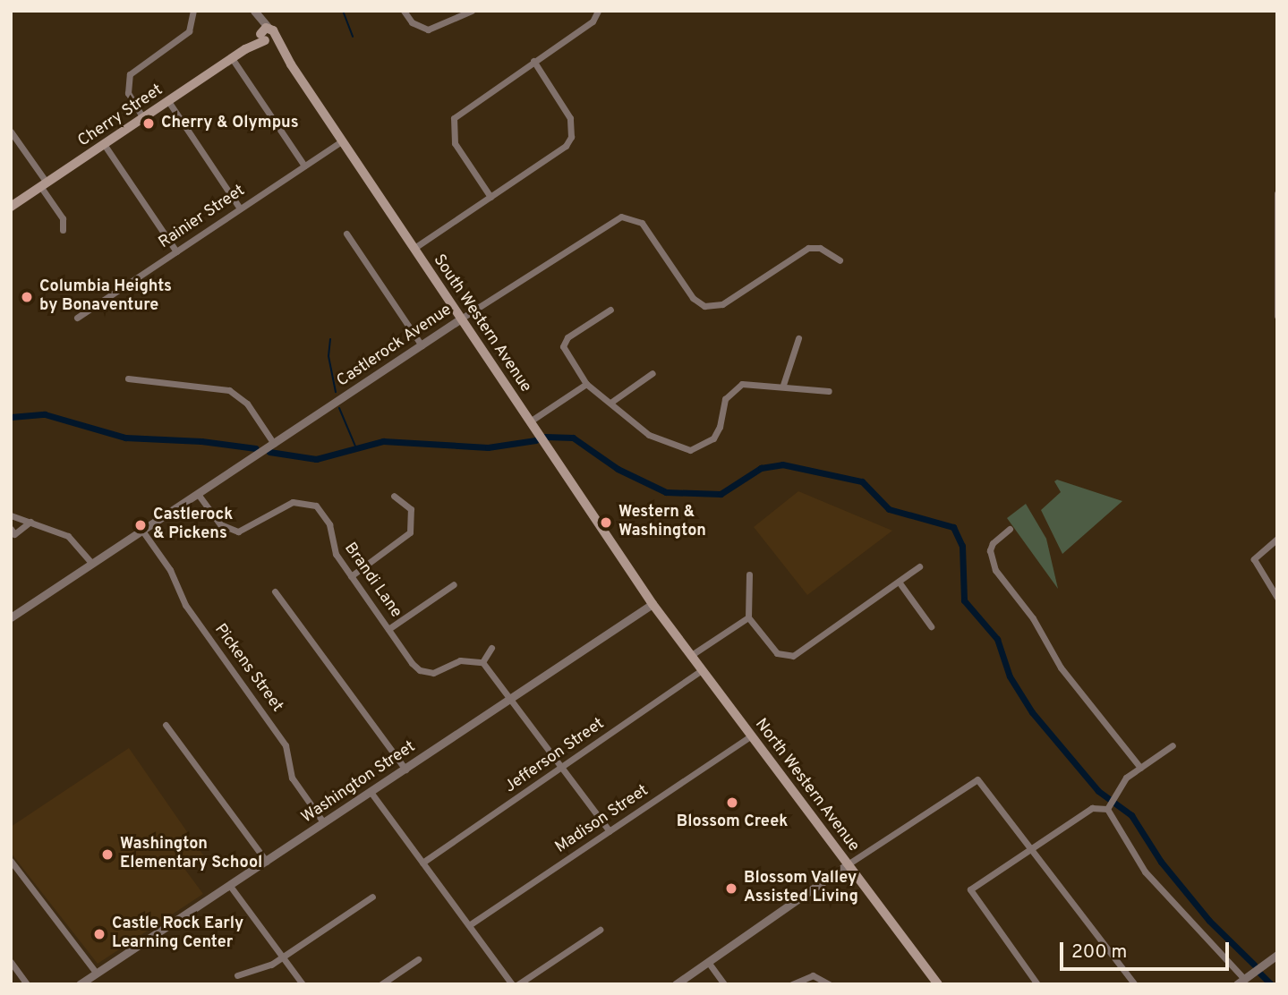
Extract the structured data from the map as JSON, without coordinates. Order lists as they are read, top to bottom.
{
  "streets": {
    "main road": ["Cherry Street", "South Western Avenue", "North Western Avenue"],
    "street": [
      "Rainier Street",
      "Castlerock Avenue",
      "Brandi Lane",
      "Pickens Street",
      "Jefferson Street",
      "Washington Street",
      "Madison Street"
    ]
  },
  "crossings": [
    ["Cherry Street", "South Western Avenue"],
    ["Rainier Street", "South Western Avenue"],
    ["South Western Avenue", "Castlerock Avenue"],
    ["South Western Avenue", "Washington Street"],
    ["South Western Avenue", "North Western Avenue"],
    ["Castlerock Avenue", "Brandi Lane"],
    ["Castlerock Avenue", "Pickens Street"],
    ["Pickens Street", "Washington Street"],
    ["Jefferson Street", "North Western Avenue"],
    ["Washington Street", "North Western Avenue"],
    ["North Western Avenue", "Madison Street"]
  ],
  "places": [
    "Cherry & Olympus",
    "Columbia Heights by Bonaventure",
    "Western & Washington",
    "Castlerock & Pickens",
    "Blossom Creek",
    "Washington Elementary School",
    "Blossom Valley Assisted Living",
    "Castle Rock Early Learning Center"
  ],
  "scale_bar": "200 m"
}
